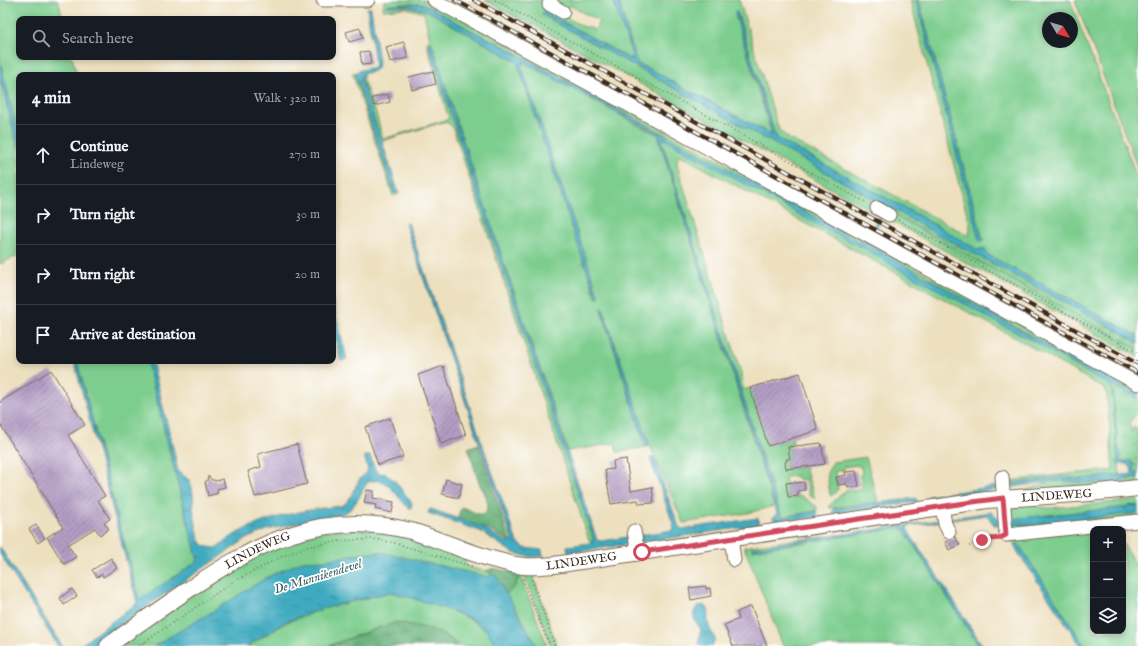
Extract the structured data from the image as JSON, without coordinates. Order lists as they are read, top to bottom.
{
  "streets": {
    "main road": ["LINDEWEG"]
  },
  "water": ["De Munnikendevel"],
  "north": "bottom right",
  "page": {
    "search": "Search here",
    "heading": ["4 min", "Walk · 320 m"],
    "list": [
      ["Continue", "Lindeweg", "270 m"],
      ["Turn right", "30 m"],
      ["Turn right", "20 m"],
      "Arrive at destination"
    ],
    "map_buttons": ["+", "−"]
  }
}
